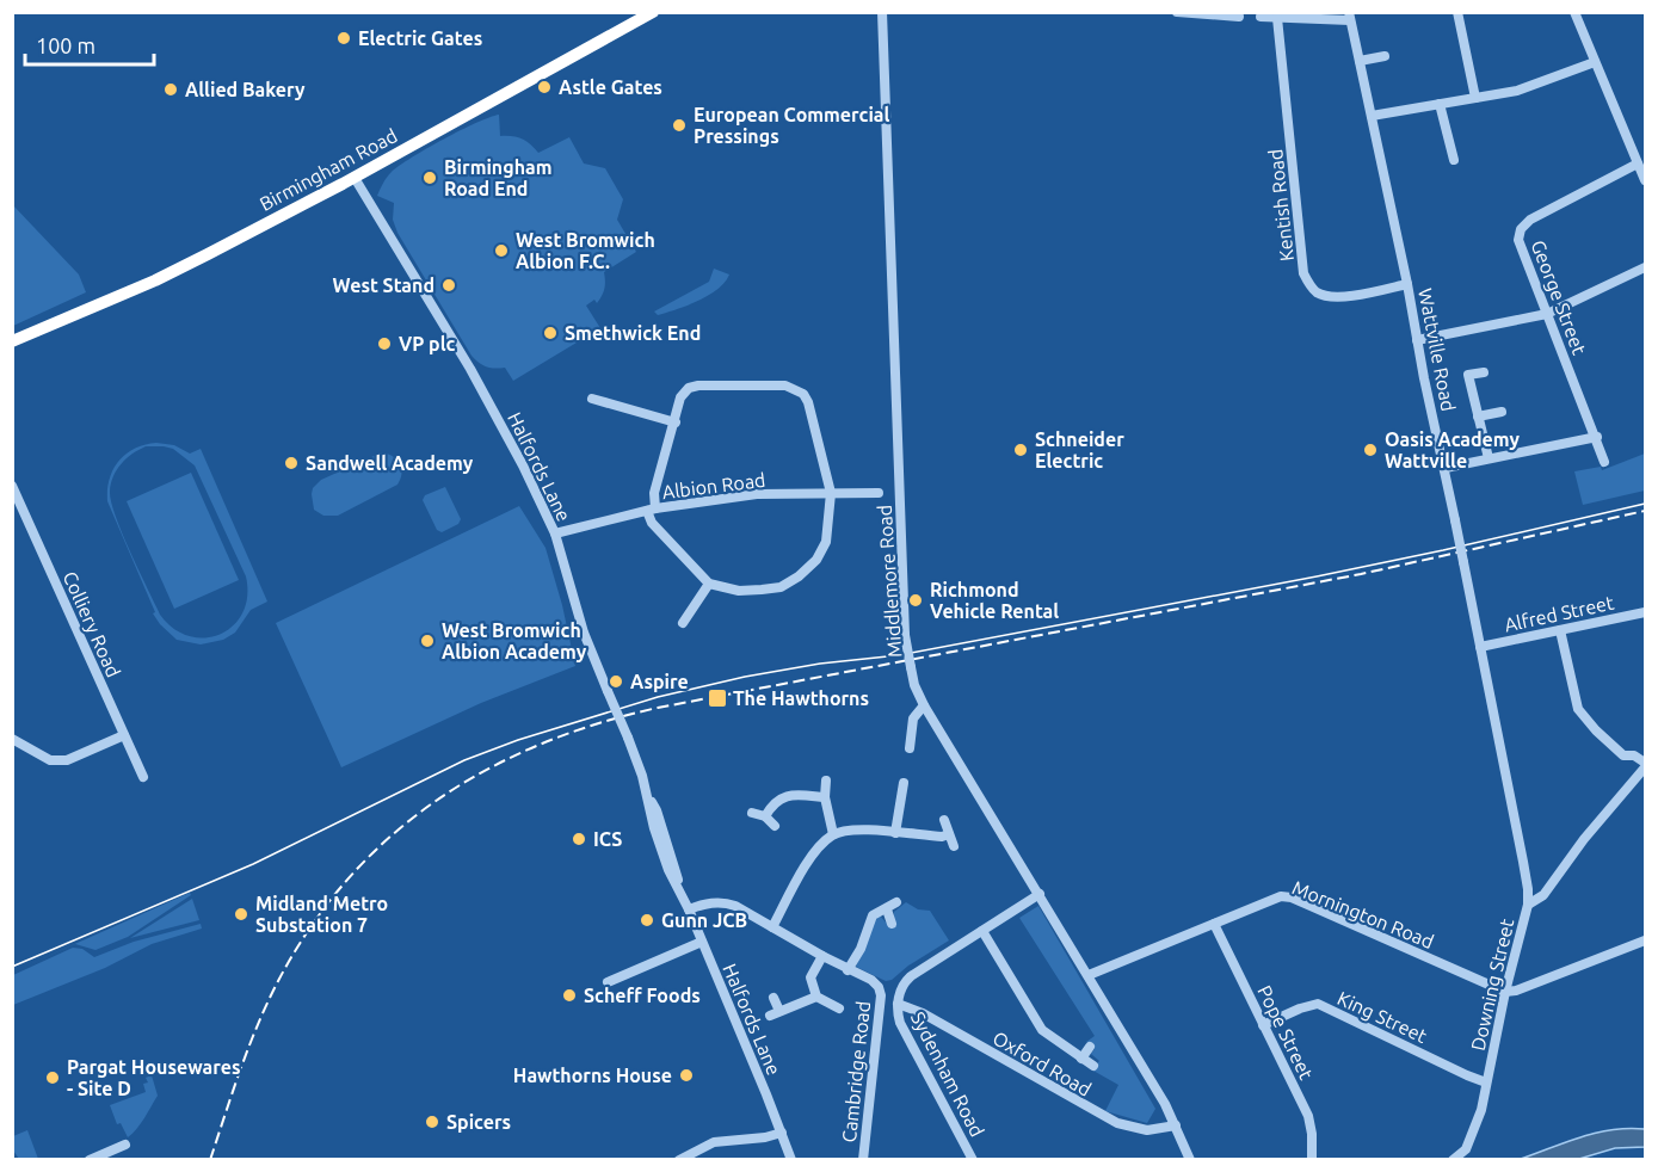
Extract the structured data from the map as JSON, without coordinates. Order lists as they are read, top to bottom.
{
  "streets": {
    "highway": ["Birmingham Road"],
    "street": [
      "Kentish Road",
      "George Street",
      "Wattville Road",
      "Halfords Lane",
      "Albion Road",
      "Middlemore Road",
      "Alfred Street",
      "Colliery Road",
      "Mornington Road",
      "Downing Street",
      "King Street",
      "Pope Street",
      "Oxford Road",
      "Cambridge Road",
      "Sydenham Road"
    ]
  },
  "crossings": [
    ["Birmingham Road", "Halfords Lane"],
    ["Kentish Road", "Wattville Road"],
    ["Wattville Road", "Alfred Street"],
    ["Wattville Road", "Downing Street"],
    ["Halfords Lane", "Albion Road"],
    ["Middlemore Road", "Mornington Road"],
    ["Middlemore Road", "Oxford Road"],
    ["Mornington Road", "Downing Street"],
    ["Mornington Road", "Pope Street"],
    ["Downing Street", "King Street"],
    ["King Street", "Pope Street"],
    ["Oxford Road", "Sydenham Road"]
  ],
  "places": {
    "other": [
      "Electric Gates",
      "Astle Gates",
      "Allied Bakery",
      "European Commercial Pressings",
      "Birmingham Road End",
      "West Bromwich Albion F.C.",
      "West Stand",
      "Smethwick End",
      "VP plc",
      "Schneider Electric",
      "Oasis Academy Wattville",
      "Sandwell Academy",
      "Richmond Vehicle Rental",
      "West Bromwich Albion Academy",
      "Aspire",
      "ICS",
      "Midland Metro Substation 7",
      "Gunn JCB",
      "Scheff Foods",
      "Hawthorns House",
      "Pargat Housewares - Site D",
      "Spicers"
    ],
    "transit": ["The Hawthorns"]
  },
  "scale_bar": "100 m"
}
